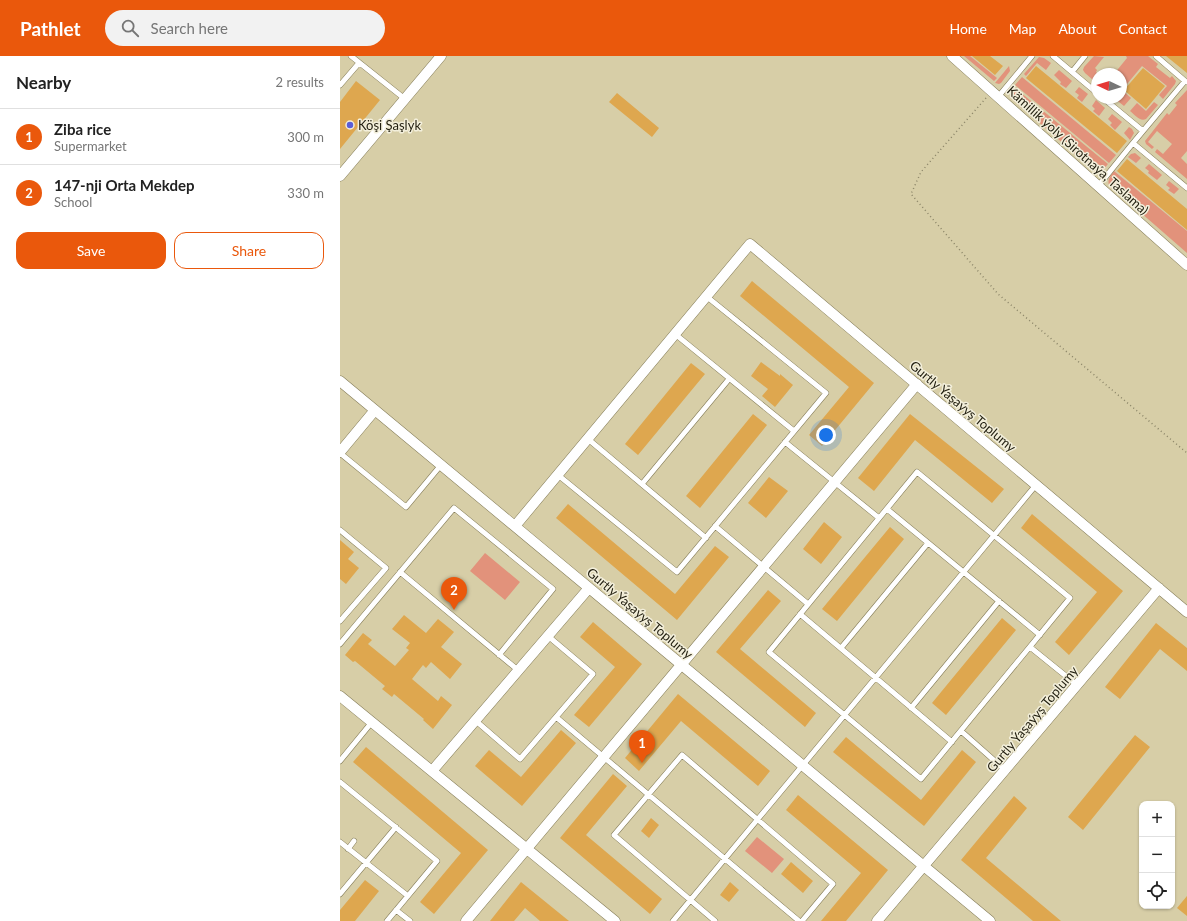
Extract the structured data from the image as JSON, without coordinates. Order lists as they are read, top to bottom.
{
  "streets": {
    "street": ["Kämillik ýoly (Sirotnaýa, Taslama)", "Gurtly Ýaşaýyş Toplumy"]
  },
  "places": ["Köşi Şaşlyk"],
  "north": "left",
  "page": {
    "header": "Pathlet",
    "search": "Search here",
    "nav": [
      "Home",
      "Map",
      "About",
      "Contact"
    ],
    "heading": ["Nearby", "2 results"],
    "list": [
      {
        "mark": "1",
        "name": "Ziba rice",
        "note": "Supermarket",
        "value": "300 m"
      },
      {
        "mark": "2",
        "name": "147-nji Orta Mekdep",
        "note": "School",
        "value": "330 m"
      }
    ],
    "buttons": ["Save", "Share"],
    "pins": ["2", "1"],
    "map_buttons": ["+", "−"]
  }
}
